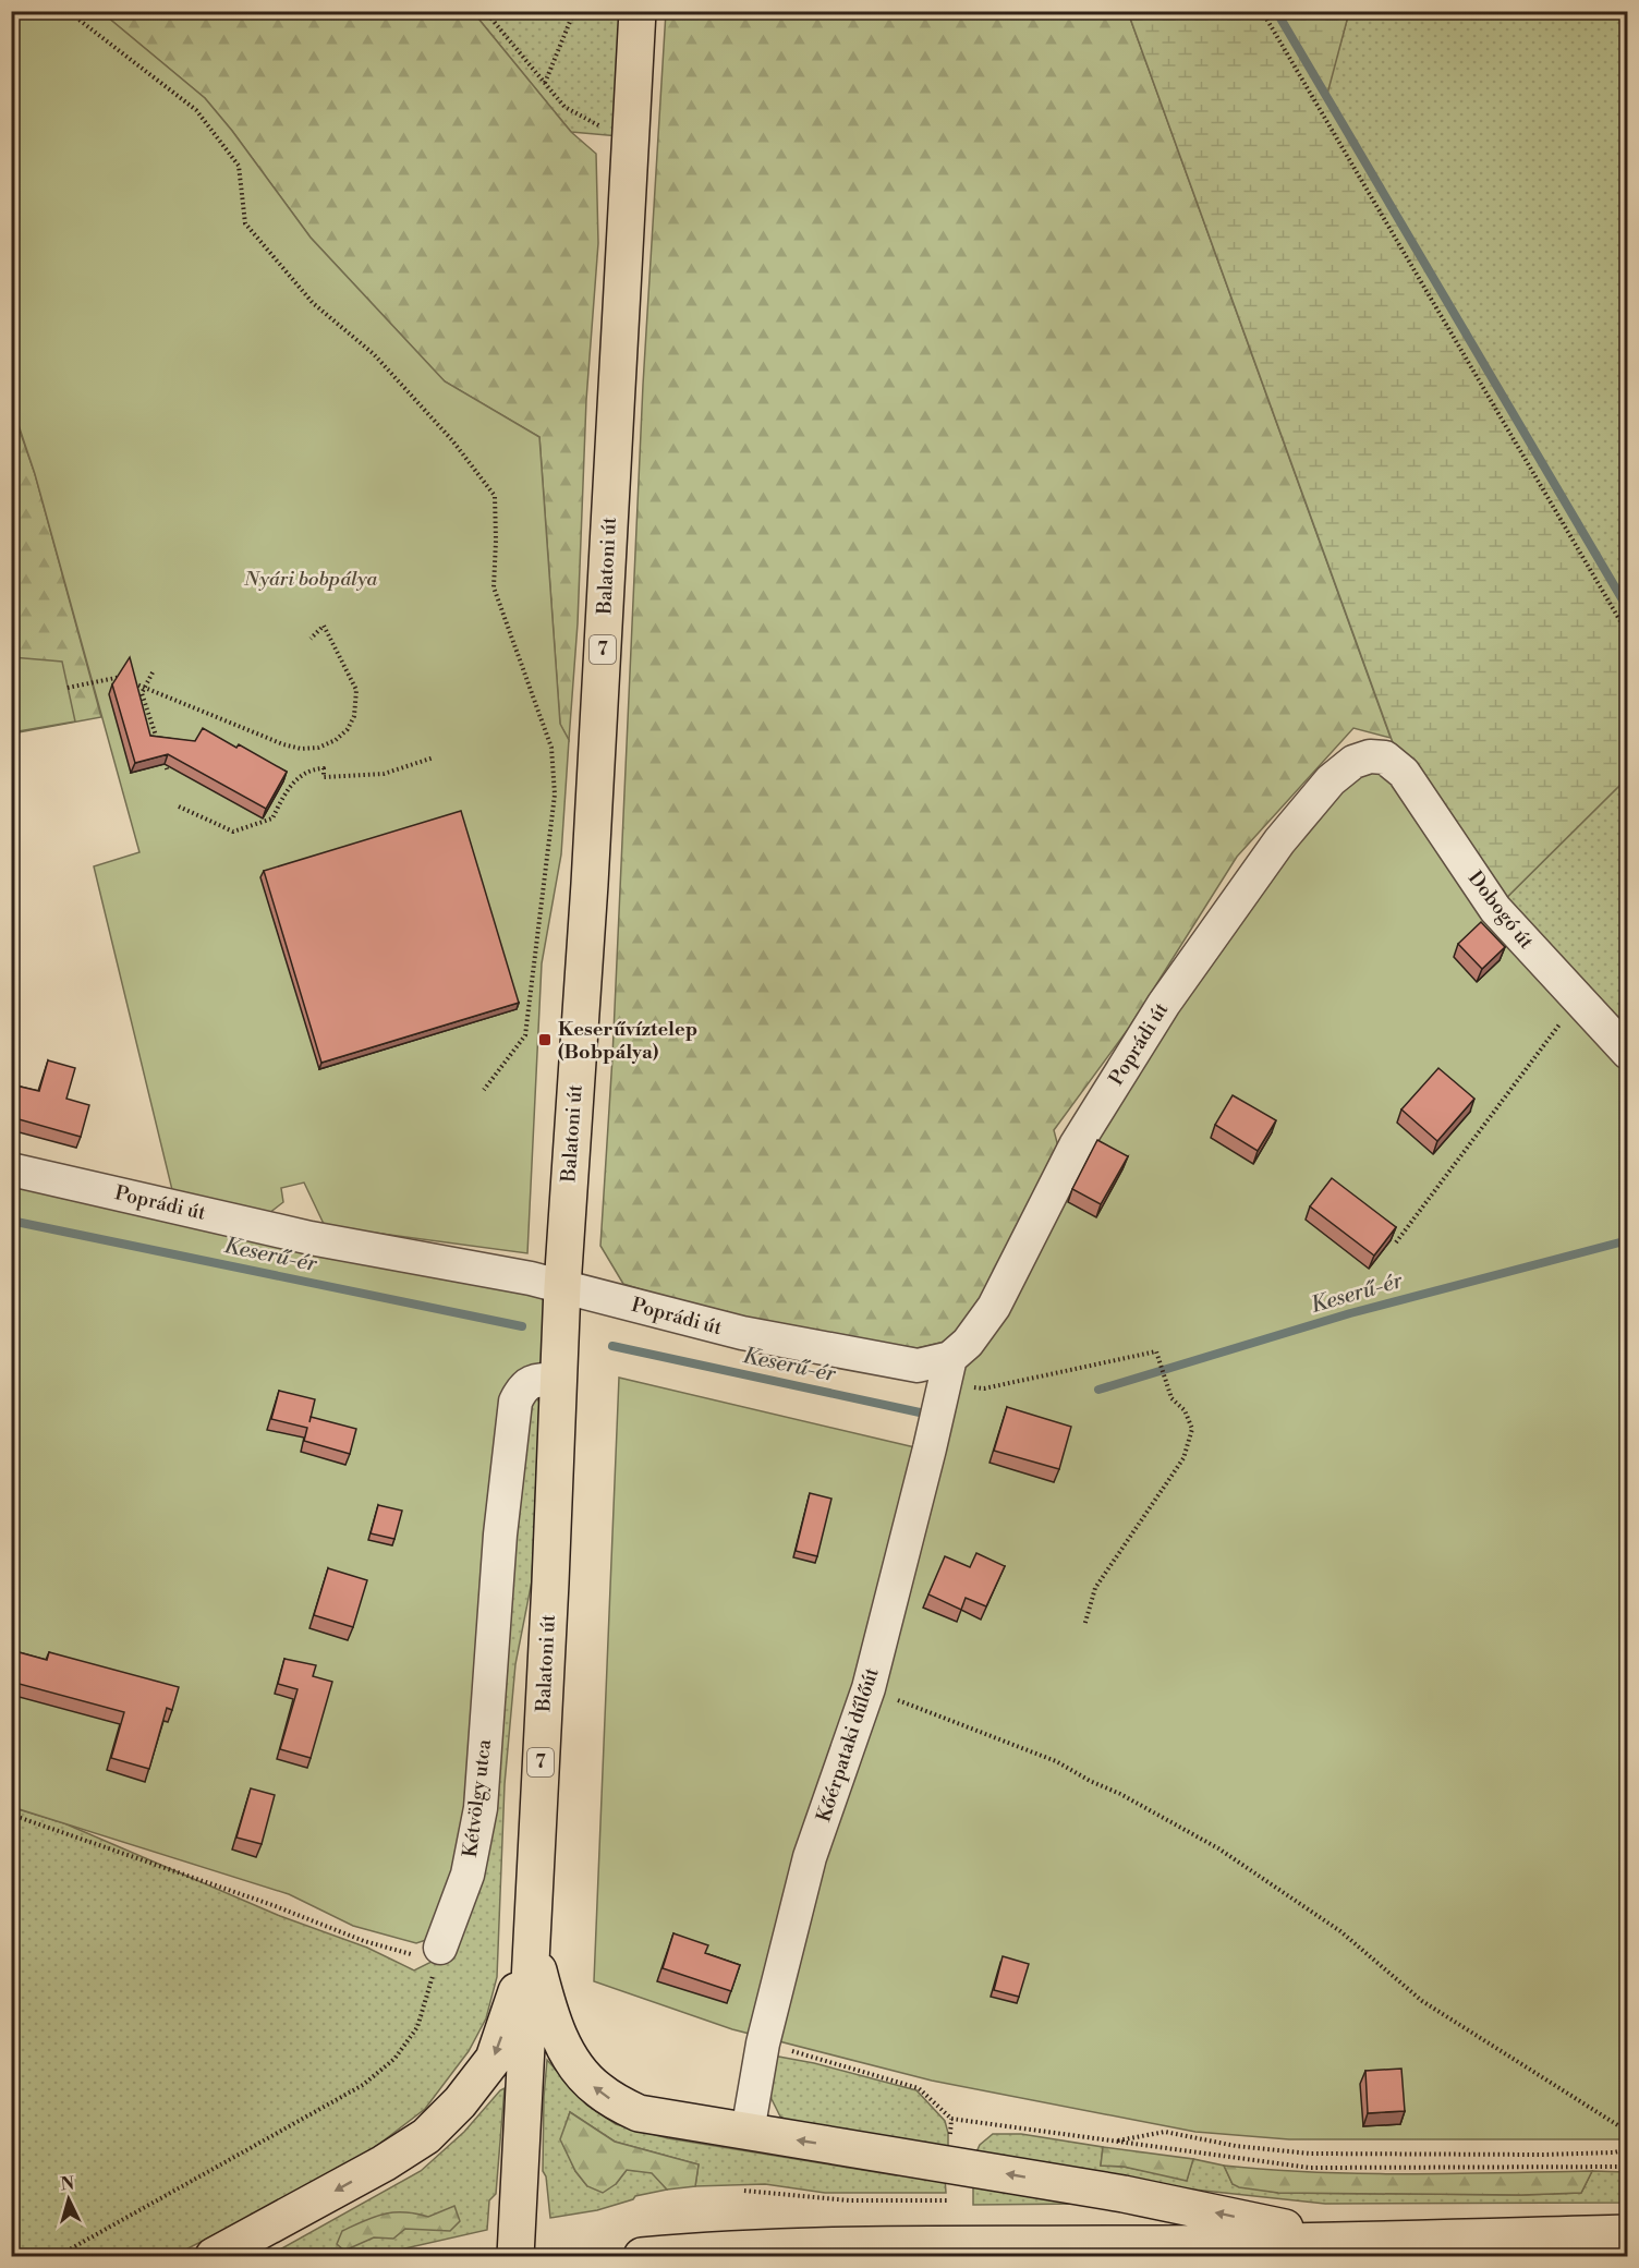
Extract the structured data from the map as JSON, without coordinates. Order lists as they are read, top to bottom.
{
  "streets": {
    "main road": ["Balatoni út", "7"],
    "street": [
      "Dobogó út",
      "Poprádi út",
      "Kőérpataki dűlőút",
      "Kétvölgy utca"
    ]
  },
  "crossings": [
    ["Balatoni út", "Poprádi út"],
    ["Balatoni út", "Kétvölgy utca"],
    ["Dobogó út", "Poprádi út"],
    ["Poprádi út", "Kőérpataki dűlőút"]
  ],
  "water": ["Keserű-ér"],
  "parks": ["Nyári bobpálya"],
  "places": {
    "transit": ["Keserűvíztelep (Bobpálya)"]
  },
  "north": "top"
}
